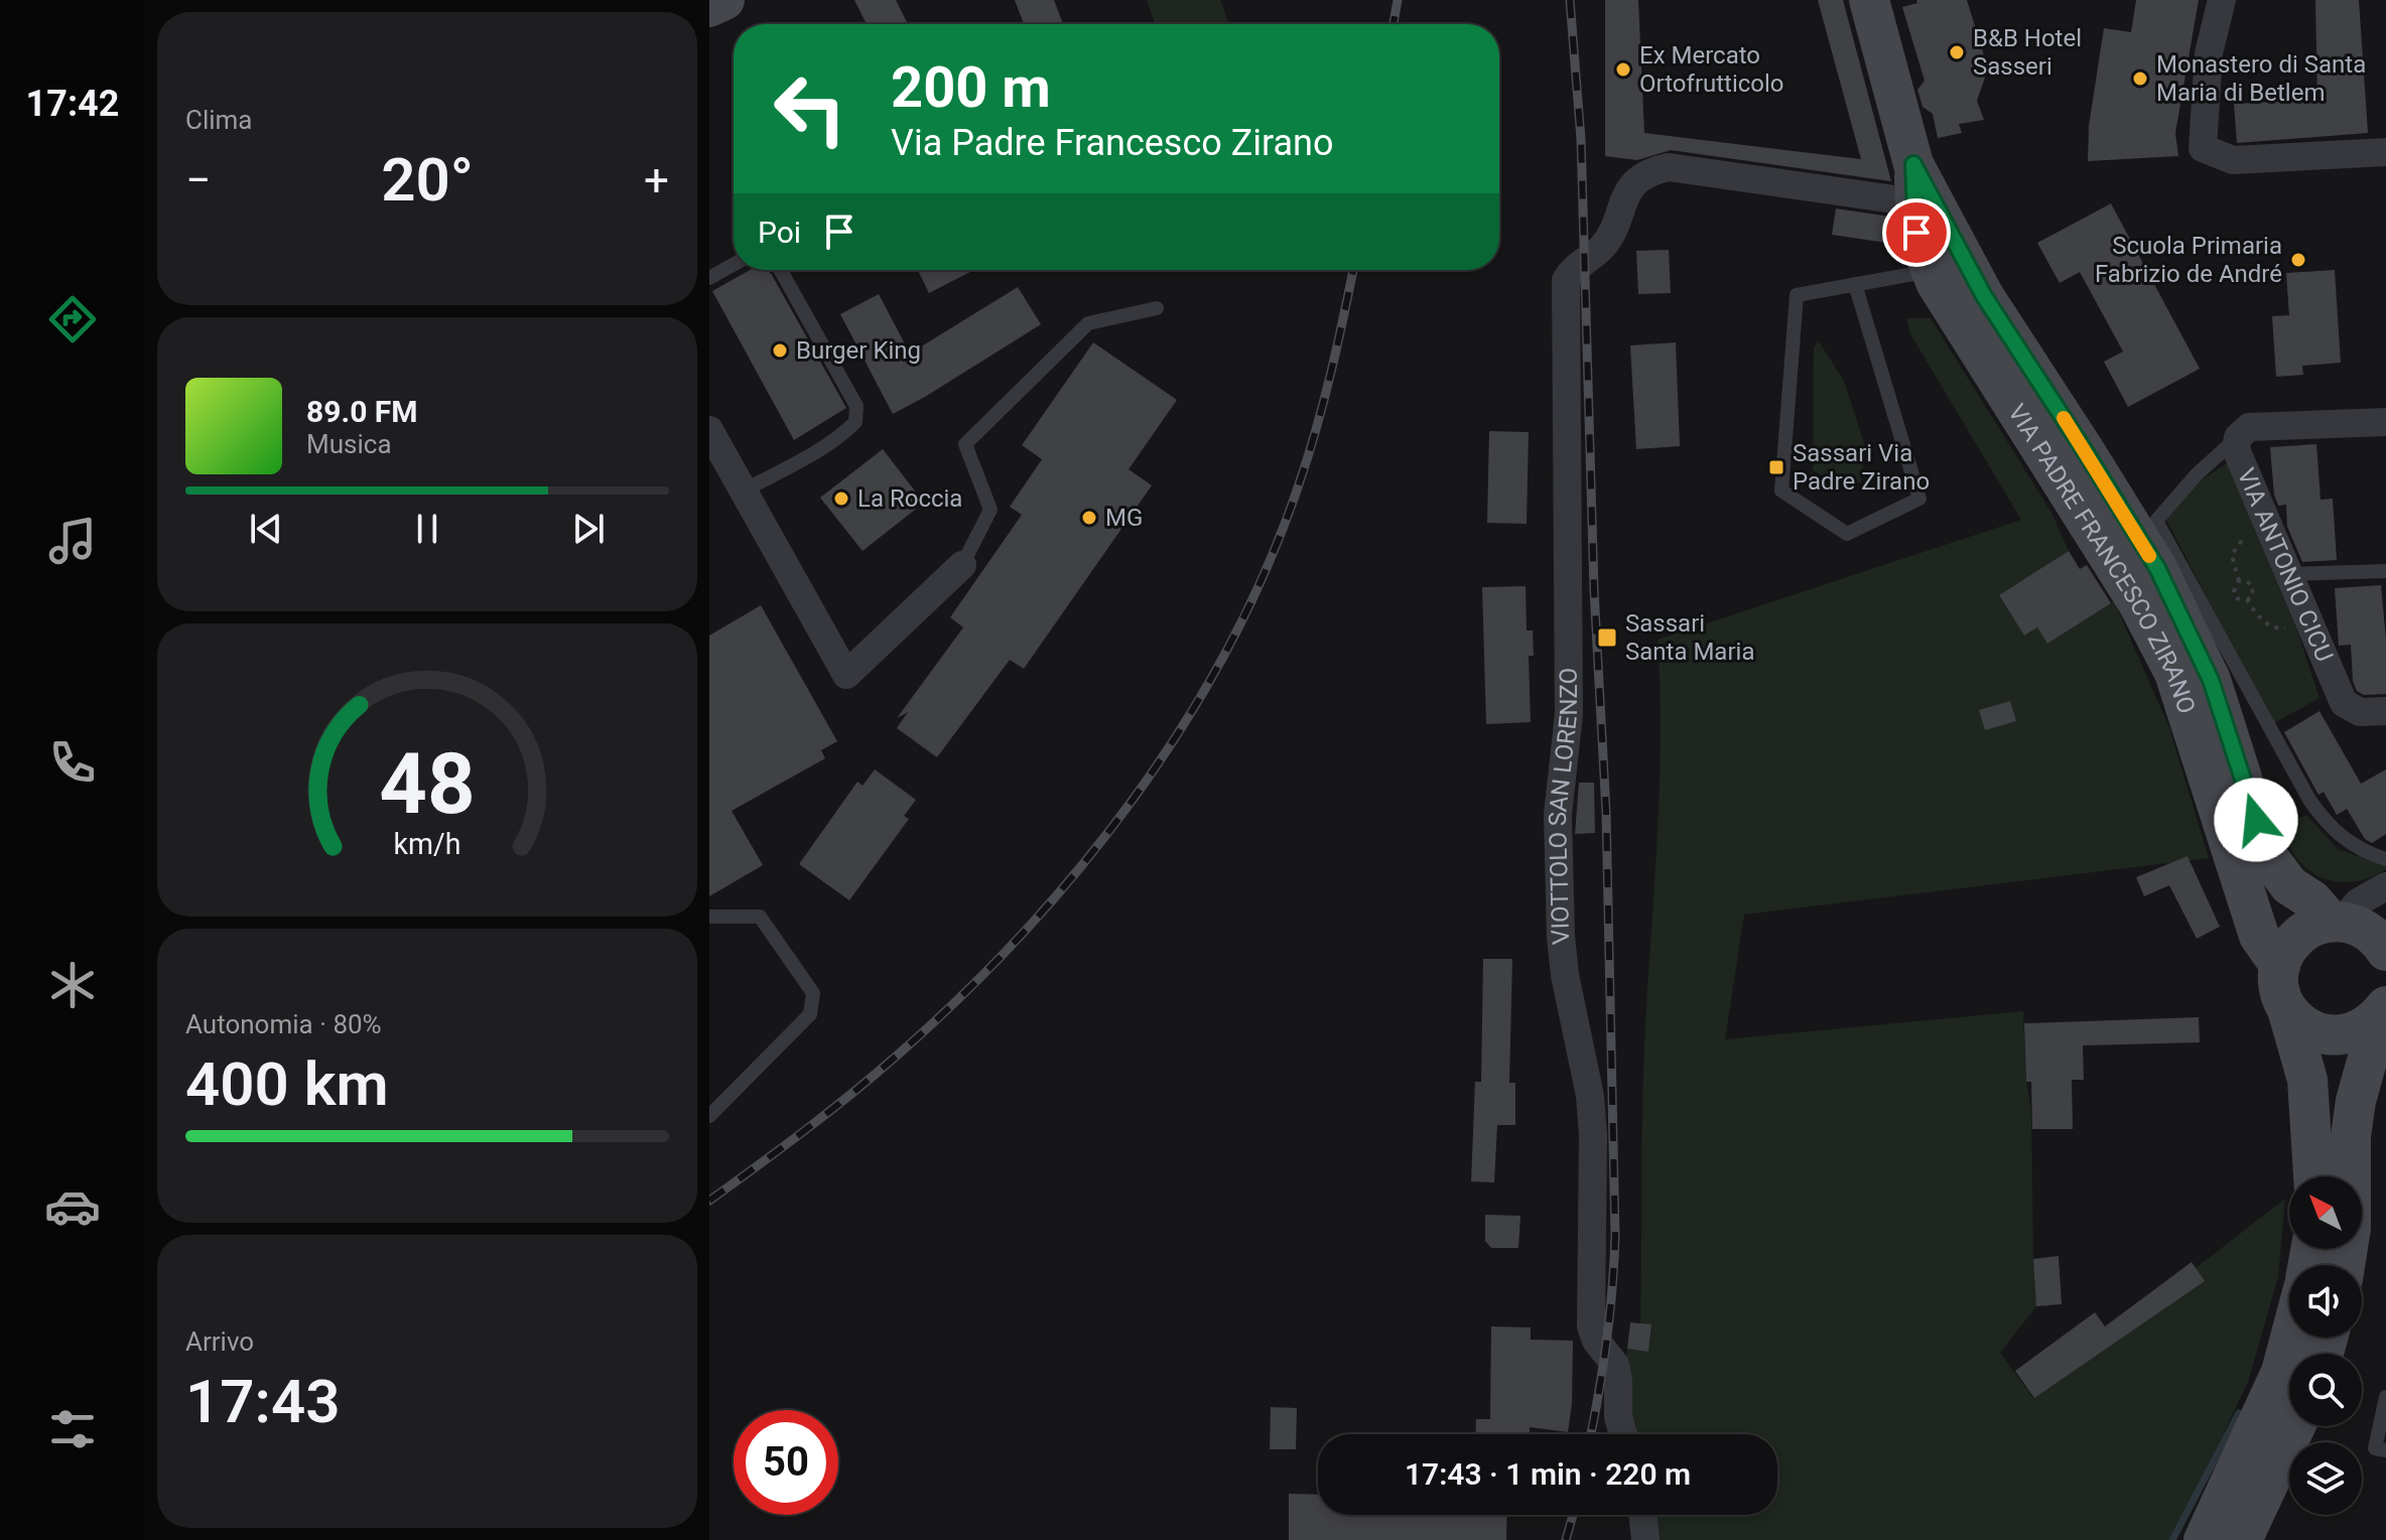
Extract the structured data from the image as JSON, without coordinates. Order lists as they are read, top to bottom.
{
  "streets": {
    "main road": ["VIA PADRE FRANCESCO ZIRANO"],
    "street": ["VIA ANTONIO CICU", "VIOTTOLO SAN LORENZO"]
  },
  "crossings": [
    ["VIA PADRE FRANCESCO ZIRANO", "VIOTTOLO SAN LORENZO"]
  ],
  "places": {
    "other": [
      "B&B Hotel Sasseri",
      "Ex Mercato Ortofrutticolo",
      "Monastero di Santa Maria di Betlem",
      "Scuola Primaria Fabrizio de André",
      "Burger King",
      "La Roccia",
      "MG"
    ],
    "transit": ["Sassari Via Padre Zirano", "Sassari Santa Maria"]
  },
  "north": "top left",
  "page": {
    "tabs": "17:42",
    "tile": [
      "Clima",
      ["Autonomia · 80%", "400 km"],
      ["Arrivo", "17:43"]
    ],
    "turn": ["200 m", "Via Padre Francesco Zirano"],
    "heat": ["−", "20°", "+"],
    "then": "Poi",
    "song": ["89.0 FM", "Musica"],
    "limit": "50",
    "trip": "17:43 · 1 min · 220 m",
    "gauge": ["48", "km/h"]
  }
}
